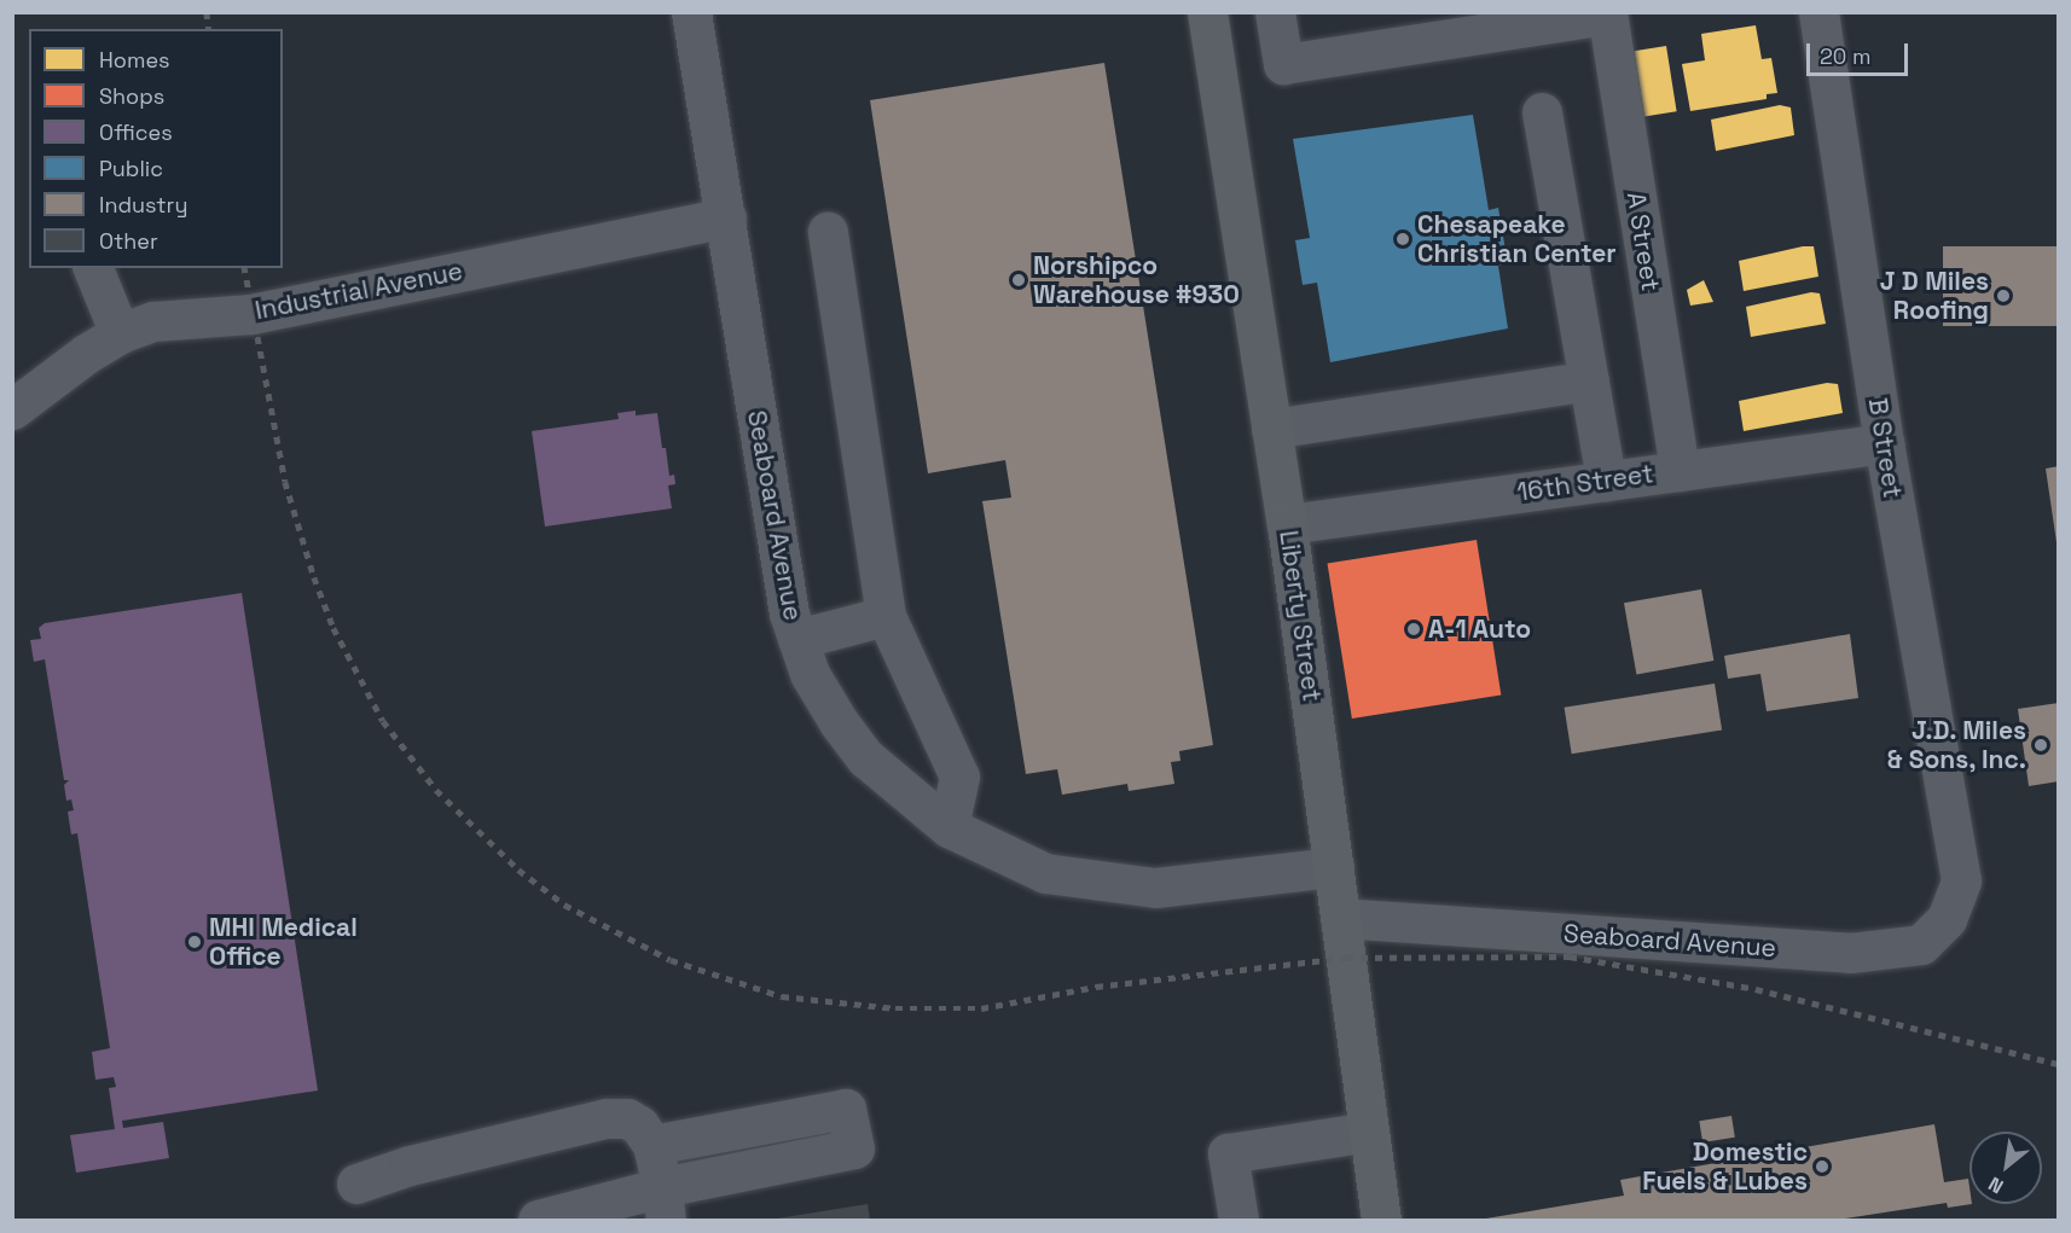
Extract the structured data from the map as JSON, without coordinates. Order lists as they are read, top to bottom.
{
  "streets": {
    "main road": ["Liberty Street"],
    "street": [
      "A Street",
      "Industrial Avenue",
      "B Street",
      "16th Street",
      "Seaboard Avenue"
    ]
  },
  "crossings": [
    ["A Street", "16th Street"],
    ["Industrial Avenue", "Seaboard Avenue"],
    ["B Street", "16th Street"],
    ["B Street", "Seaboard Avenue"],
    ["16th Street", "Liberty Street"],
    ["Seaboard Avenue", "Liberty Street"]
  ],
  "places": [
    "Chesapeake Christian Center",
    "Norshipco Warehouse #930",
    "J D Miles Roofing",
    "A-1 Auto",
    "J.D. Miles & Sons, Inc.",
    "MHI Medical Office",
    "Domestic Fuels & Lubes"
  ],
  "legend": [
    "Homes",
    "Shops",
    "Offices",
    "Public",
    "Industry",
    "Other"
  ],
  "scale_bar": "20 m",
  "north": "bottom left"
}
